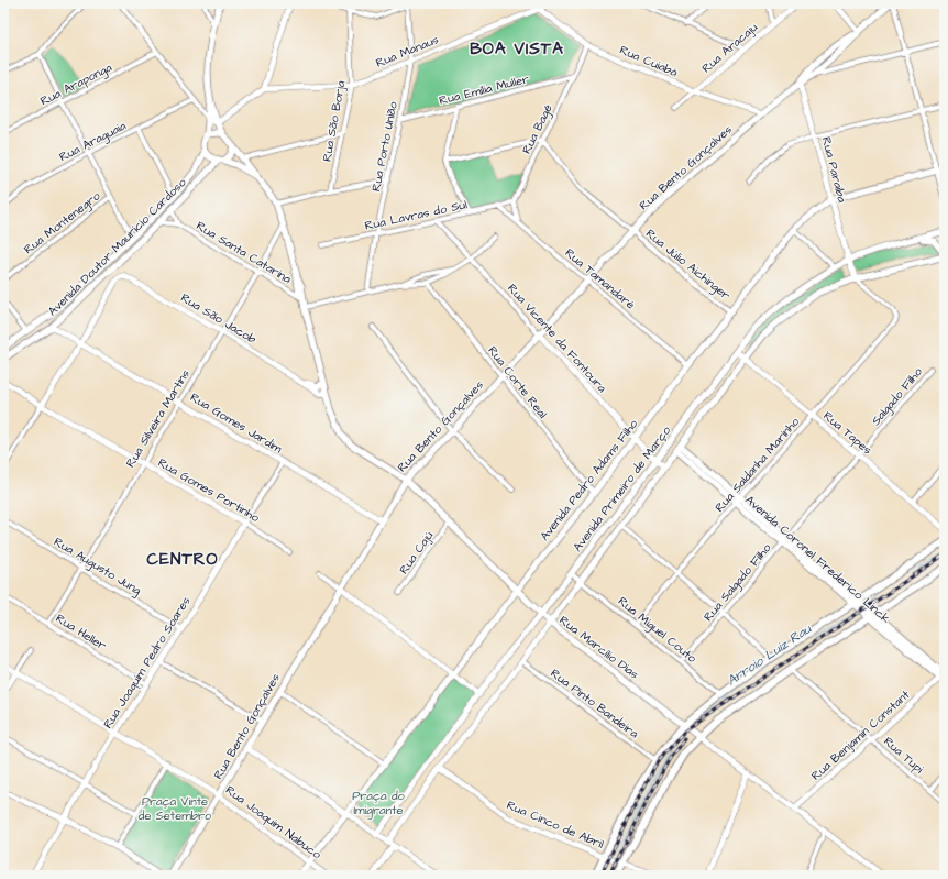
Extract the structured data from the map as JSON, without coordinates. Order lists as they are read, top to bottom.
{
  "streets": {
    "main road": [
      "Rua Bento Gonçalves",
      "Avenida Doutor Maurício Cardoso",
      "Avenida Pedro Adams Filho",
      "Avenida Primeiro de Março",
      "Avenida Coronel Frederico Linck",
      "Rua Marcílio Dias"
    ],
    "street": [
      "Rua Aracaju",
      "Rua Manaus",
      "Rua Cuiabá",
      "Rua Araponga",
      "Rua Emília Muller",
      "Rua São Borja",
      "Rua Bagé",
      "Rua Araguaia",
      "Rua Porto União",
      "Rua Paraíba",
      "Rua Lavras do Sul",
      "Rua Montenegro",
      "Rua Santa Catarina",
      "Rua Júlio Aichinger",
      "Rua Tamandaré",
      "Rua São Jacob",
      "Rua Vicente da Fontoura",
      "Rua Corte Real",
      "Salgado Filho",
      "Rua Silveira Martins",
      "Rua Gomes Jardim",
      "Rua Tapes",
      "Rua Saldanha Marinho",
      "Rua Gomes Portinho",
      "Rua Cajú",
      "Rua Augusto Jung",
      "Rua Salgado Filho",
      "Rua Miguel Couto",
      "Rua Heller",
      "Rua Joaquim Pedro Soares",
      "Rua Pinto Bandeira",
      "Rua Benjamin Constant",
      "Rua Tupi",
      "Rua Joaquim Nabuco",
      "Rua Cinco de Abril"
    ]
  },
  "crossings": [
    ["Rua Aracaju", "Rua Cuiabá"],
    ["Rua Manaus", "Rua Cuiabá"],
    ["Rua Manaus", "Rua São Borja"],
    ["Rua Manaus", "Rua Porto União"],
    ["Rua Cuiabá", "Rua Bagé"],
    ["Rua Cuiabá", "Rua Bento Gonçalves"],
    ["Rua Emília Muller", "Rua Bagé"],
    ["Rua Emília Muller", "Rua Porto União"],
    ["Rua Bagé", "Rua Lavras do Sul"],
    ["Rua Bagé", "Rua Júlio Aichinger"],
    ["Rua Porto União", "Rua Lavras do Sul"],
    ["Rua Bento Gonçalves", "Rua Paraíba"],
    ["Rua Bento Gonçalves", "Rua Júlio Aichinger"],
    ["Rua Bento Gonçalves", "Rua Tamandaré"],
    ["Rua Bento Gonçalves", "Rua Vicente da Fontoura"],
    ["Rua Bento Gonçalves", "Rua Corte Real"],
    ["Rua Bento Gonçalves", "Rua Gomes Jardim"],
    ["Rua Bento Gonçalves", "Rua Marcílio Dias"],
    ["Rua Bento Gonçalves", "Rua Joaquim Nabuco"],
    ["Rua Paraíba", "Rua Saldanha Marinho"],
    ["Rua Paraíba", "Avenida Pedro Adams Filho"],
    ["Rua Paraíba", "Avenida Primeiro de Março"],
    ["Rua Lavras do Sul", "Rua Tamandaré"],
    ["Rua Lavras do Sul", "Rua Vicente da Fontoura"],
    ["Avenida Doutor Maurício Cardoso", "Rua Santa Catarina"],
    ["Avenida Doutor Maurício Cardoso", "Rua Gomes Jardim"],
    ["Avenida Doutor Maurício Cardoso", "Rua Marcílio Dias"],
    ["Rua Santa Catarina", "Rua Silveira Martins"],
    ["Rua Santa Catarina", "Rua Marcílio Dias"],
    ["Rua Júlio Aichinger", "Avenida Pedro Adams Filho"],
    ["Rua Tamandaré", "Avenida Pedro Adams Filho"],
    ["Rua São Jacob", "Rua Silveira Martins"],
    ["Rua São Jacob", "Rua Gomes Jardim"],
    ["Rua São Jacob", "Rua Marcílio Dias"],
    ["Rua Vicente da Fontoura", "Avenida Pedro Adams Filho"],
    ["Rua Vicente da Fontoura", "Avenida Primeiro de Março"],
    ["Rua Corte Real", "Avenida Pedro Adams Filho"],
    ["Salgado Filho", "Rua Tapes"],
    ["Salgado Filho", "Rua Salgado Filho"],
    ["Rua Silveira Martins", "Rua Gomes Jardim"],
    ["Rua Silveira Martins", "Rua Gomes Portinho"],
    ["Rua Silveira Martins", "Rua Augusto Jung"],
    ["Rua Silveira Martins", "Rua Heller"],
    ["Rua Silveira Martins", "Rua Marcílio Dias"],
    ["Rua Gomes Jardim", "Rua Joaquim Pedro Soares"],
    ["Rua Tapes", "Rua Saldanha Marinho"],
    ["Rua Tapes", "Avenida Primeiro de Março"],
    ["Rua Tapes", "Rua Salgado Filho"],
    ["Rua Saldanha Marinho", "Avenida Primeiro de Março"],
    ["Rua Saldanha Marinho", "Avenida Coronel Frederico Linck"],
    ["Rua Saldanha Marinho", "Rua Miguel Couto"],
    ["Avenida Pedro Adams Filho", "Rua Marcílio Dias"],
    ["Avenida Pedro Adams Filho", "Rua Joaquim Nabuco"],
    ["Avenida Primeiro de Março", "Avenida Coronel Frederico Linck"],
    ["Avenida Primeiro de Março", "Rua Miguel Couto"],
    ["Avenida Primeiro de Março", "Rua Marcílio Dias"],
    ["Avenida Primeiro de Março", "Rua Pinto Bandeira"],
    ["Avenida Primeiro de Março", "Rua Cinco de Abril"],
    ["Rua Gomes Portinho", "Rua Joaquim Pedro Soares"],
    ["Rua Cajú", "Rua Marcílio Dias"],
    ["Avenida Coronel Frederico Linck", "Rua Salgado Filho"],
    ["Avenida Coronel Frederico Linck", "Rua Benjamin Constant"],
    ["Rua Augusto Jung", "Rua Joaquim Pedro Soares"],
    ["Rua Salgado Filho", "Rua Miguel Couto"],
    ["Rua Heller", "Rua Joaquim Pedro Soares"],
    ["Rua Marcílio Dias", "Rua Benjamin Constant"],
    ["Rua Joaquim Pedro Soares", "Rua Joaquim Nabuco"],
    ["Rua Benjamin Constant", "Rua Tupi"]
  ],
  "districts": ["BOA VISTA", "CENTRO"],
  "water": ["Arroio Luiz Rau"],
  "parks": ["Praça do Imigrante", "Praça Vinte de Setembro"]
}
